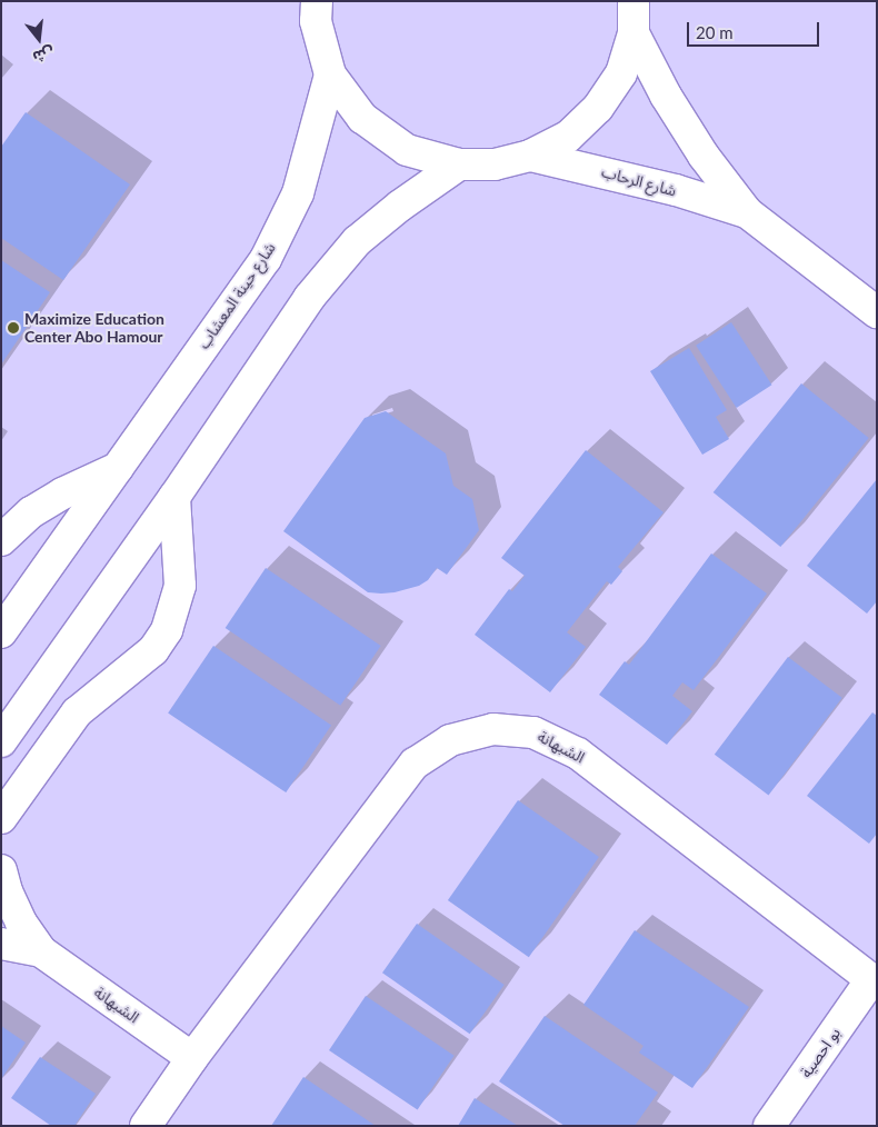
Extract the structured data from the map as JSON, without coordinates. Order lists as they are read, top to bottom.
{
  "streets": {
    "street": [
      "شارع الرحاب",
      "شارع حينة المعشاب",
      "الشبهانة",
      "بو احصية"
    ]
  },
  "crossings": [
    ["الشبهانة", "بو احصية"]
  ],
  "places": ["Maximize Education Center Abo Hamour"],
  "scale_bar": "20 m",
  "north": "bottom"
}
